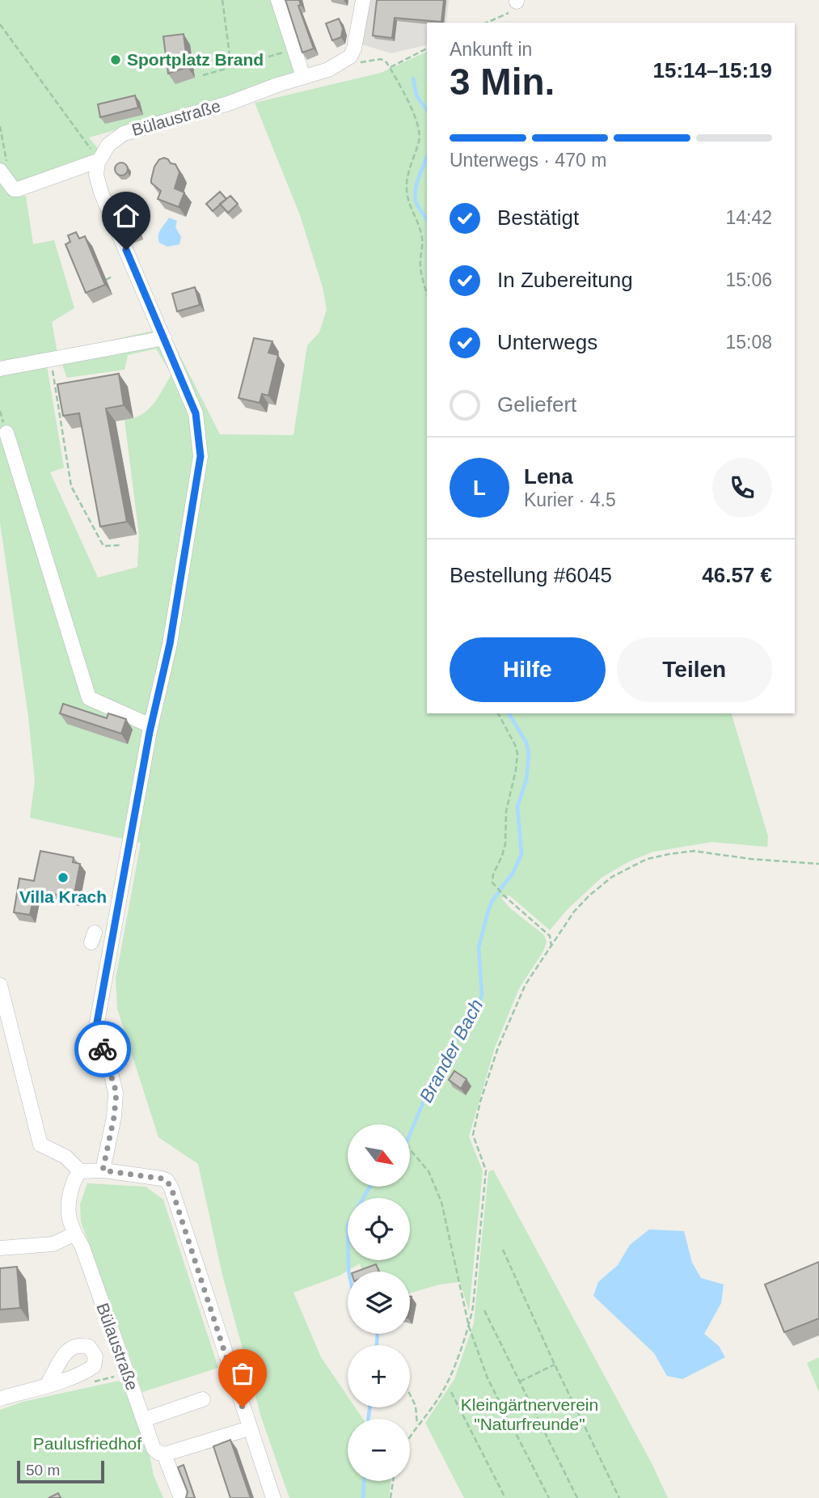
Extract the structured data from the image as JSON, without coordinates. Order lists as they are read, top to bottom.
{
  "streets": {
    "street": ["Bülaustraße"]
  },
  "water": ["Brander Bach"],
  "parks": ["Kleingärtnerverein \"Naturfreunde\"", "Paulusfriedhof"],
  "places": ["Sportplatz Brand", "Villa Krach"],
  "scale_bar": "50 m",
  "north": "bottom right",
  "page": {
    "heading": ["3 Min.", "Ankunft in", "15:14–15:19"],
    "panel": [
      "Lena",
      "Kurier · 4.5",
      "Bestellung #6045",
      "46.57 €"
    ],
    "bar": "Unterwegs · 470 m",
    "list": [
      ["Bestätigt", "14:42"],
      ["In Zubereitung", "15:06"],
      ["Unterwegs", "15:08"],
      "Geliefert"
    ],
    "round": "L",
    "buttons": ["Hilfe", "Teilen"],
    "map_buttons": ["+", "−"],
    "scale": "50 m"
  }
}
